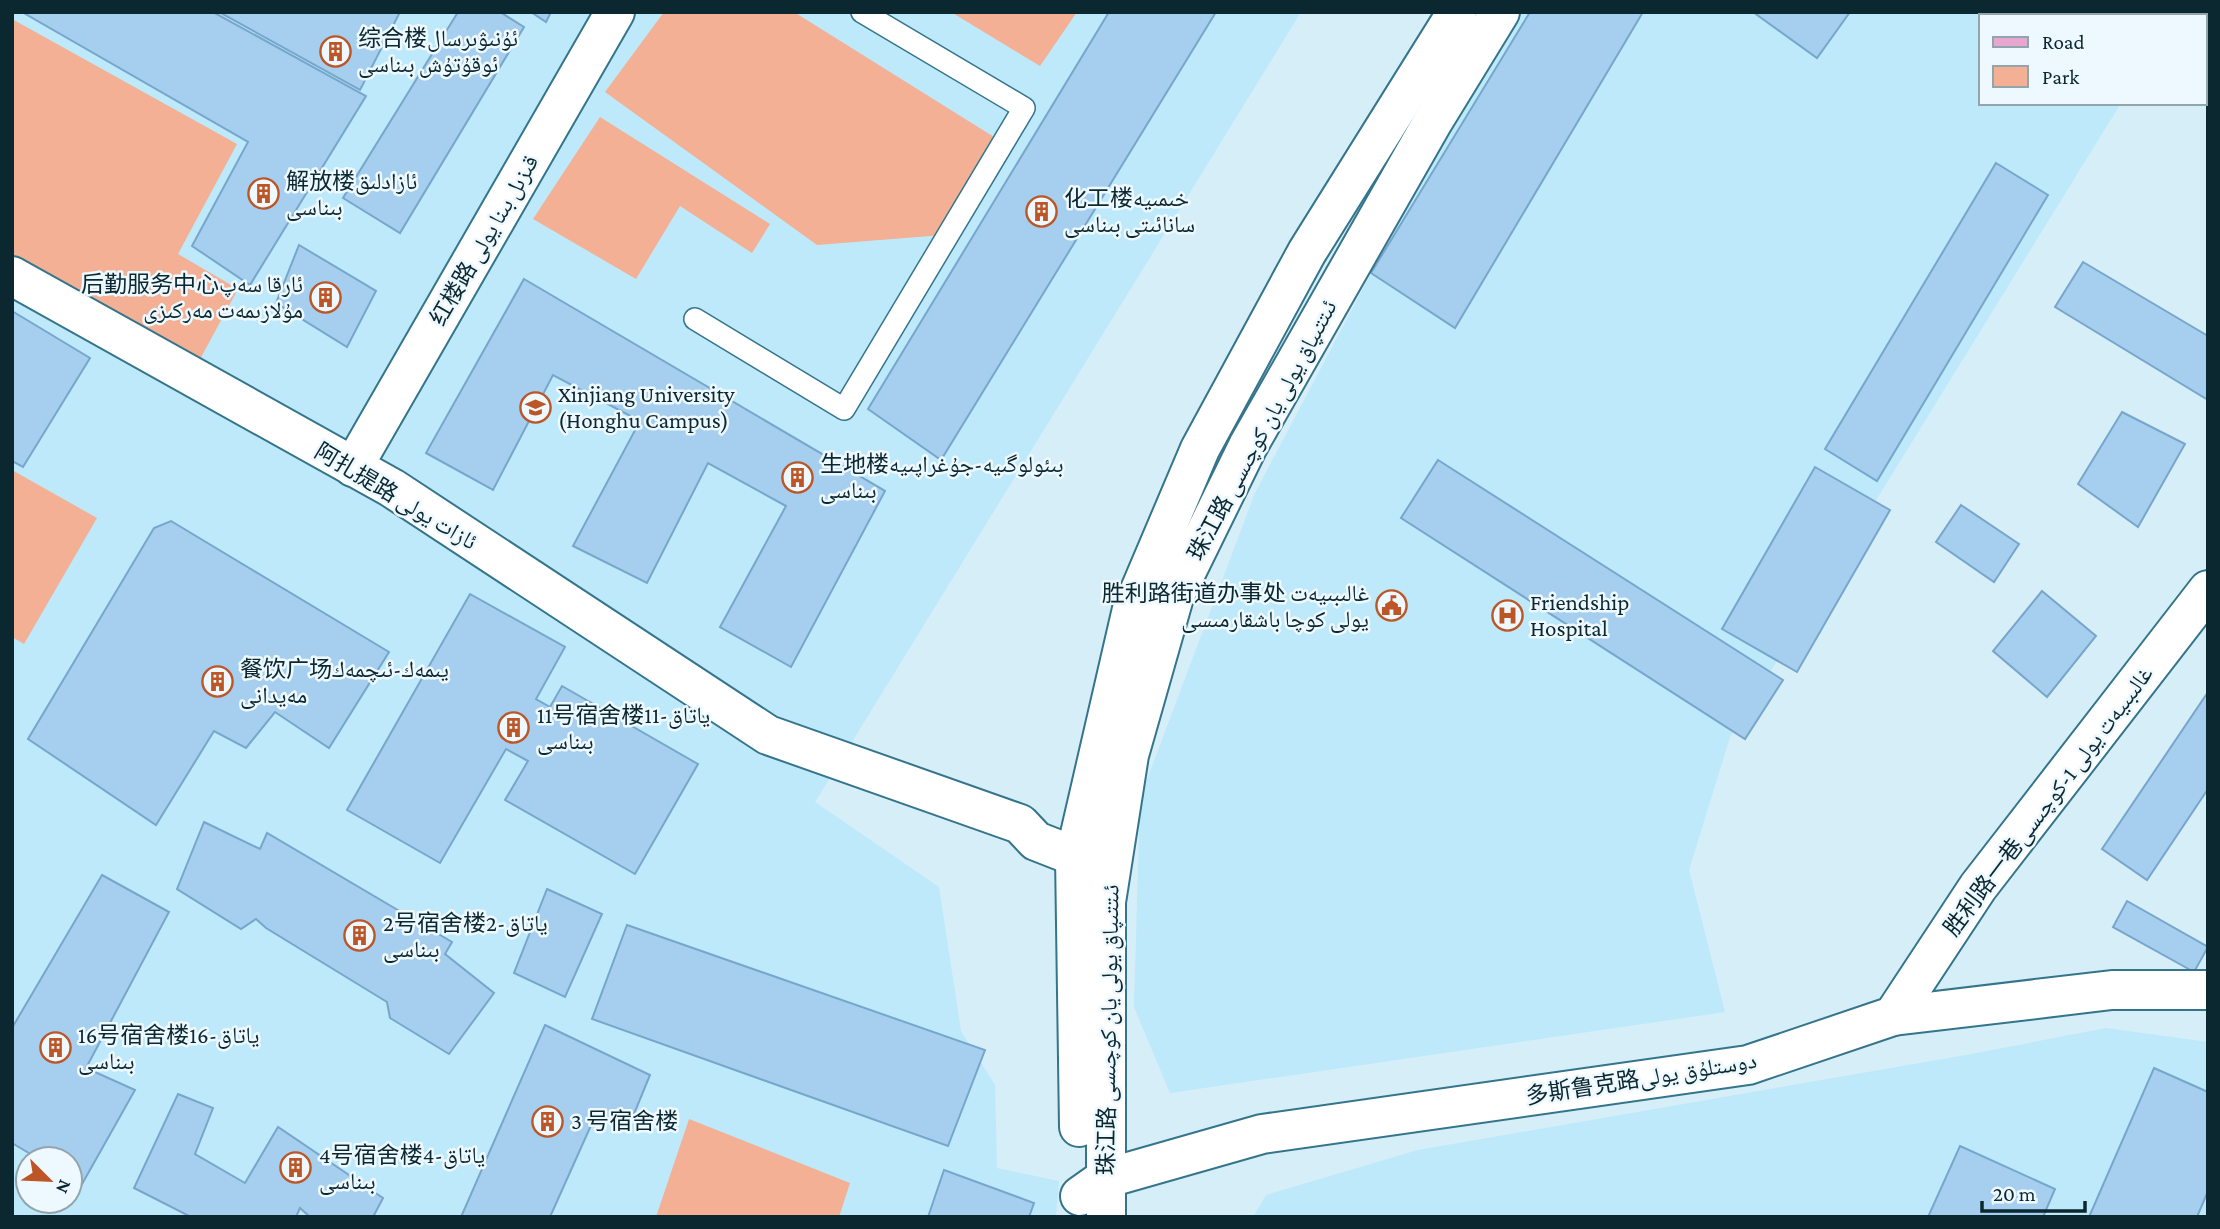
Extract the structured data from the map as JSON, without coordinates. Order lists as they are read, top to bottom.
{
  "streets": {
    "street": [
      "红楼路 قىزىل بىنا يولى",
      "珠江路 ئىتتىپاق يولى يان كوچىسى",
      "阿扎提路 ئازات يولى",
      "胜利路一巷غالىبىيەت يولى 1-كوچىسى",
      "多斯鲁克路دوستلۇق يولى"
    ]
  },
  "crossings": [
    ["红楼路 قىزىل بىنا يولى", "阿扎提路 ئازات يولى"],
    ["珠江路 ئىتتىپاق يولى يان كوچىسى", "阿扎提路 ئازات يولى"],
    ["珠江路 ئىتتىپاق يولى يان كوچىسى", "多斯鲁克路دوستلۇق يولى"],
    ["胜利路一巷غالىبىيەت يولى 1-كوچىسى", "多斯鲁克路دوستلۇق يولى"]
  ],
  "places": {
    "building": [
      "综合楼ئۇنىۋىرسال ئوقۇتۇش بىناسى",
      "解放楼ئازادلىق بىناسى",
      "化工楼خىمىيە سانائىتى بىناسى",
      "后勤服务中心ئارقا سەپ مۇلازىمەت مەركىزى",
      "生地楼بىئولوگىيە-جۇغراپىيە بىناسى",
      "餐饮广场يىمەك-ئىچمەك مەيدانى",
      "11号宿舍楼11-ياتاق بىناسى",
      "2号宿舍楼2-ياتاق بىناسى",
      "16号宿舍楼16-ياتاق بىناسى",
      "3 号宿舍楼",
      "4号宿舍楼4-ياتاق بىناسى"
    ],
    "school or university": ["Xinjiang University (Honghu Campus)"],
    "public building": ["胜利路街道办事处 غالىبىيەت يولى كوچا باشقارمىسى"],
    "hospital": ["Friendship Hospital"]
  },
  "legend": ["Road", "Park"],
  "scale_bar": "20 m",
  "north": "bottom right"
}
